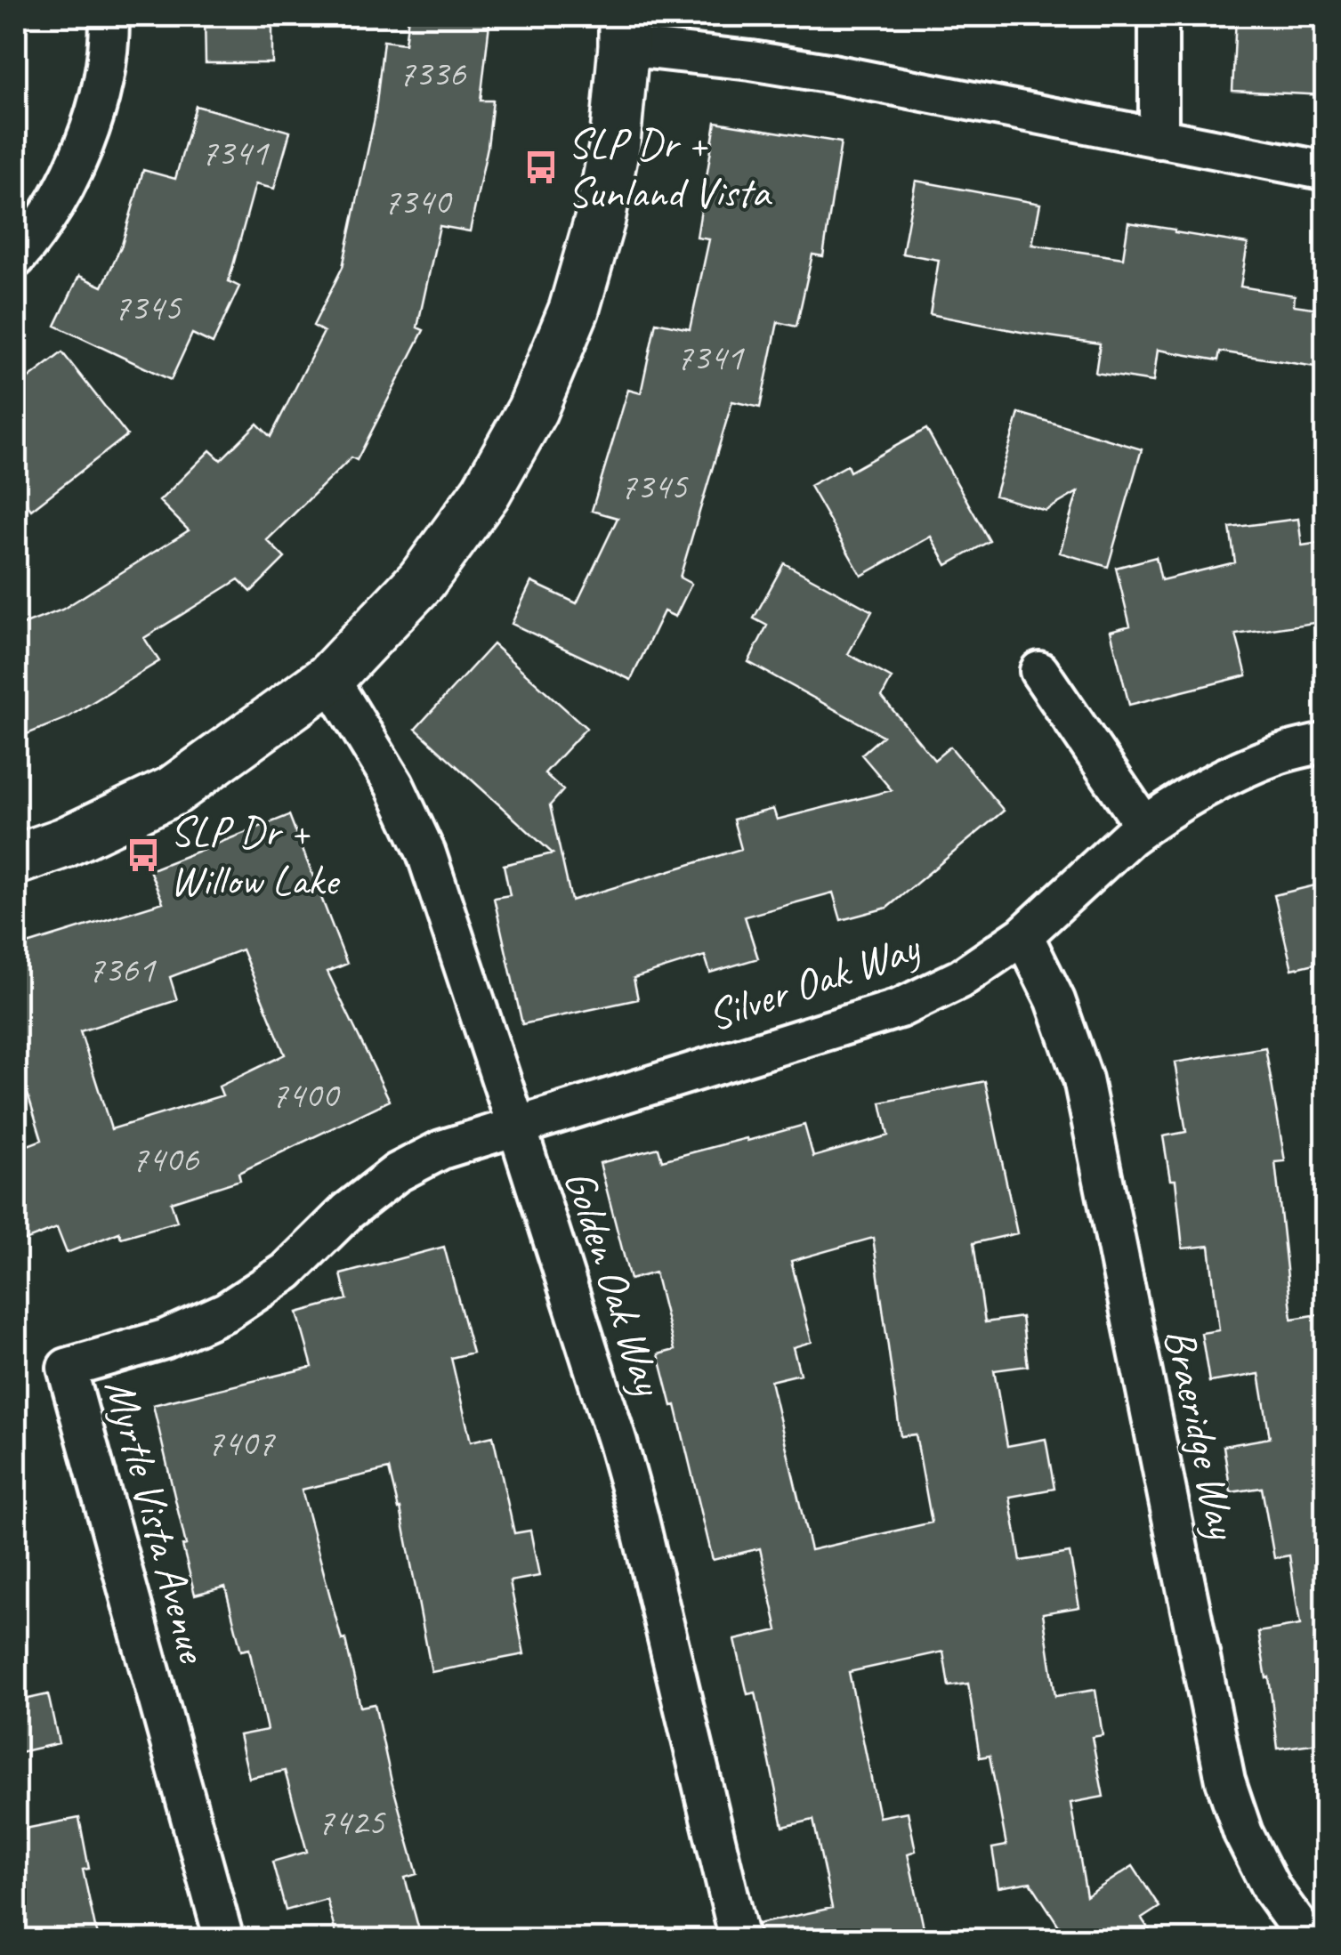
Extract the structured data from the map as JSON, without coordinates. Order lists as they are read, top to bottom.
{
  "streets": {
    "street": [
      "Silver Oak Way",
      "Golden Oak Way",
      "Braeridge Way",
      "Myrtle Vista Avenue"
    ]
  },
  "crossings": [
    ["Silver Oak Way", "Golden Oak Way"],
    ["Silver Oak Way", "Braeridge Way"],
    ["Silver Oak Way", "Myrtle Vista Avenue"],
    ["Golden Oak Way", "Myrtle Vista Avenue"]
  ],
  "places": {
    "bus stop": ["SLP Dr + Sunland Vista", "SLP Dr + Willow Lake"]
  },
  "house_numbers": [
    "7336",
    "7341",
    "7340",
    "7345",
    "7341",
    "7345",
    "7361",
    "7400",
    "7406",
    "7407",
    "7425"
  ]
}
